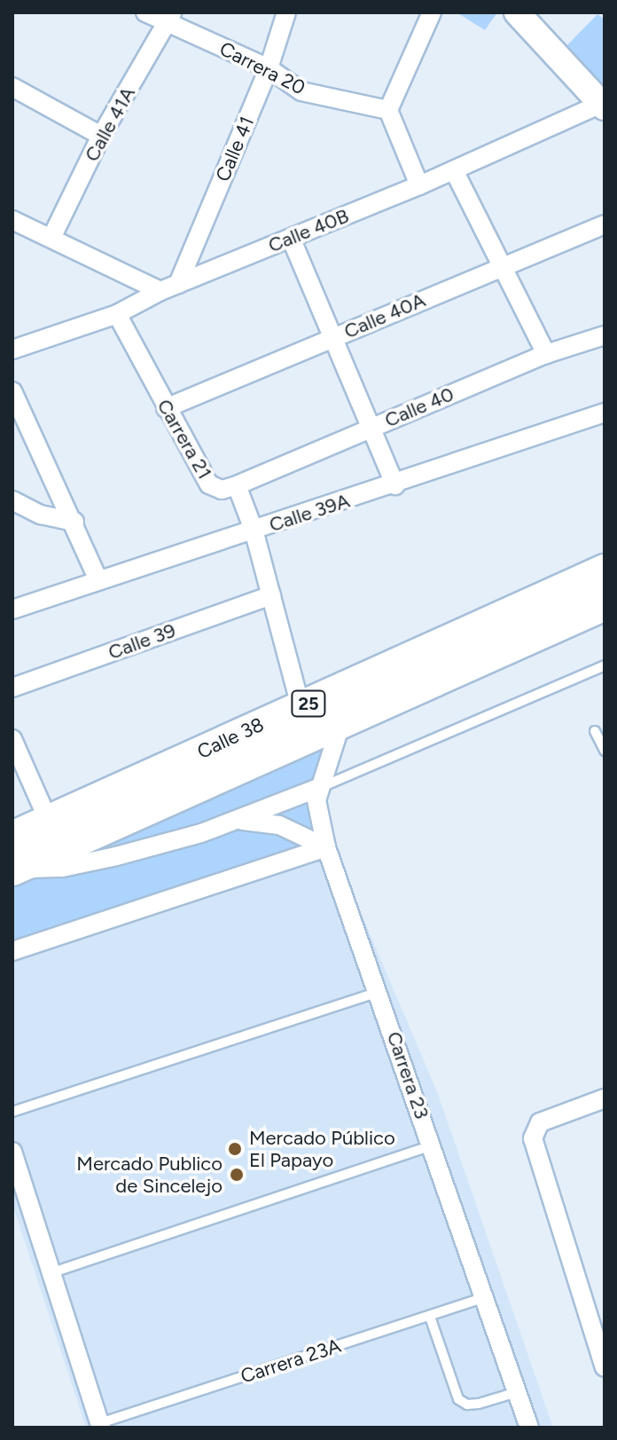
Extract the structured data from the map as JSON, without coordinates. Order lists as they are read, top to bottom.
{
  "streets": {
    "highway": ["25", "Calle 38"],
    "street": [
      "Carrera 20",
      "Calle 41A",
      "Calle 41",
      "Calle 40B",
      "Calle 40A",
      "Calle 40",
      "Carrera 21",
      "Calle 39A",
      "Calle 39",
      "Carrera 23",
      "Carrera 23A"
    ]
  },
  "crossings": [
    ["Carrera 20", "Calle 41A"],
    ["Carrera 20", "Calle 41"],
    ["Calle 41", "Calle 40B"],
    ["Calle 40B", "Carrera 21"],
    ["Calle 40A", "Carrera 21"],
    ["Calle 40", "Carrera 21"],
    ["Carrera 21", "Calle 39A"],
    ["Carrera 21", "Calle 39"],
    ["Carrera 21", "Calle 38"],
    ["Calle 38", "Carrera 23"],
    ["Carrera 23", "Carrera 23A"]
  ],
  "places": ["Mercado Público El Papayo", "Mercado Publico de Sincelejo"]
}
